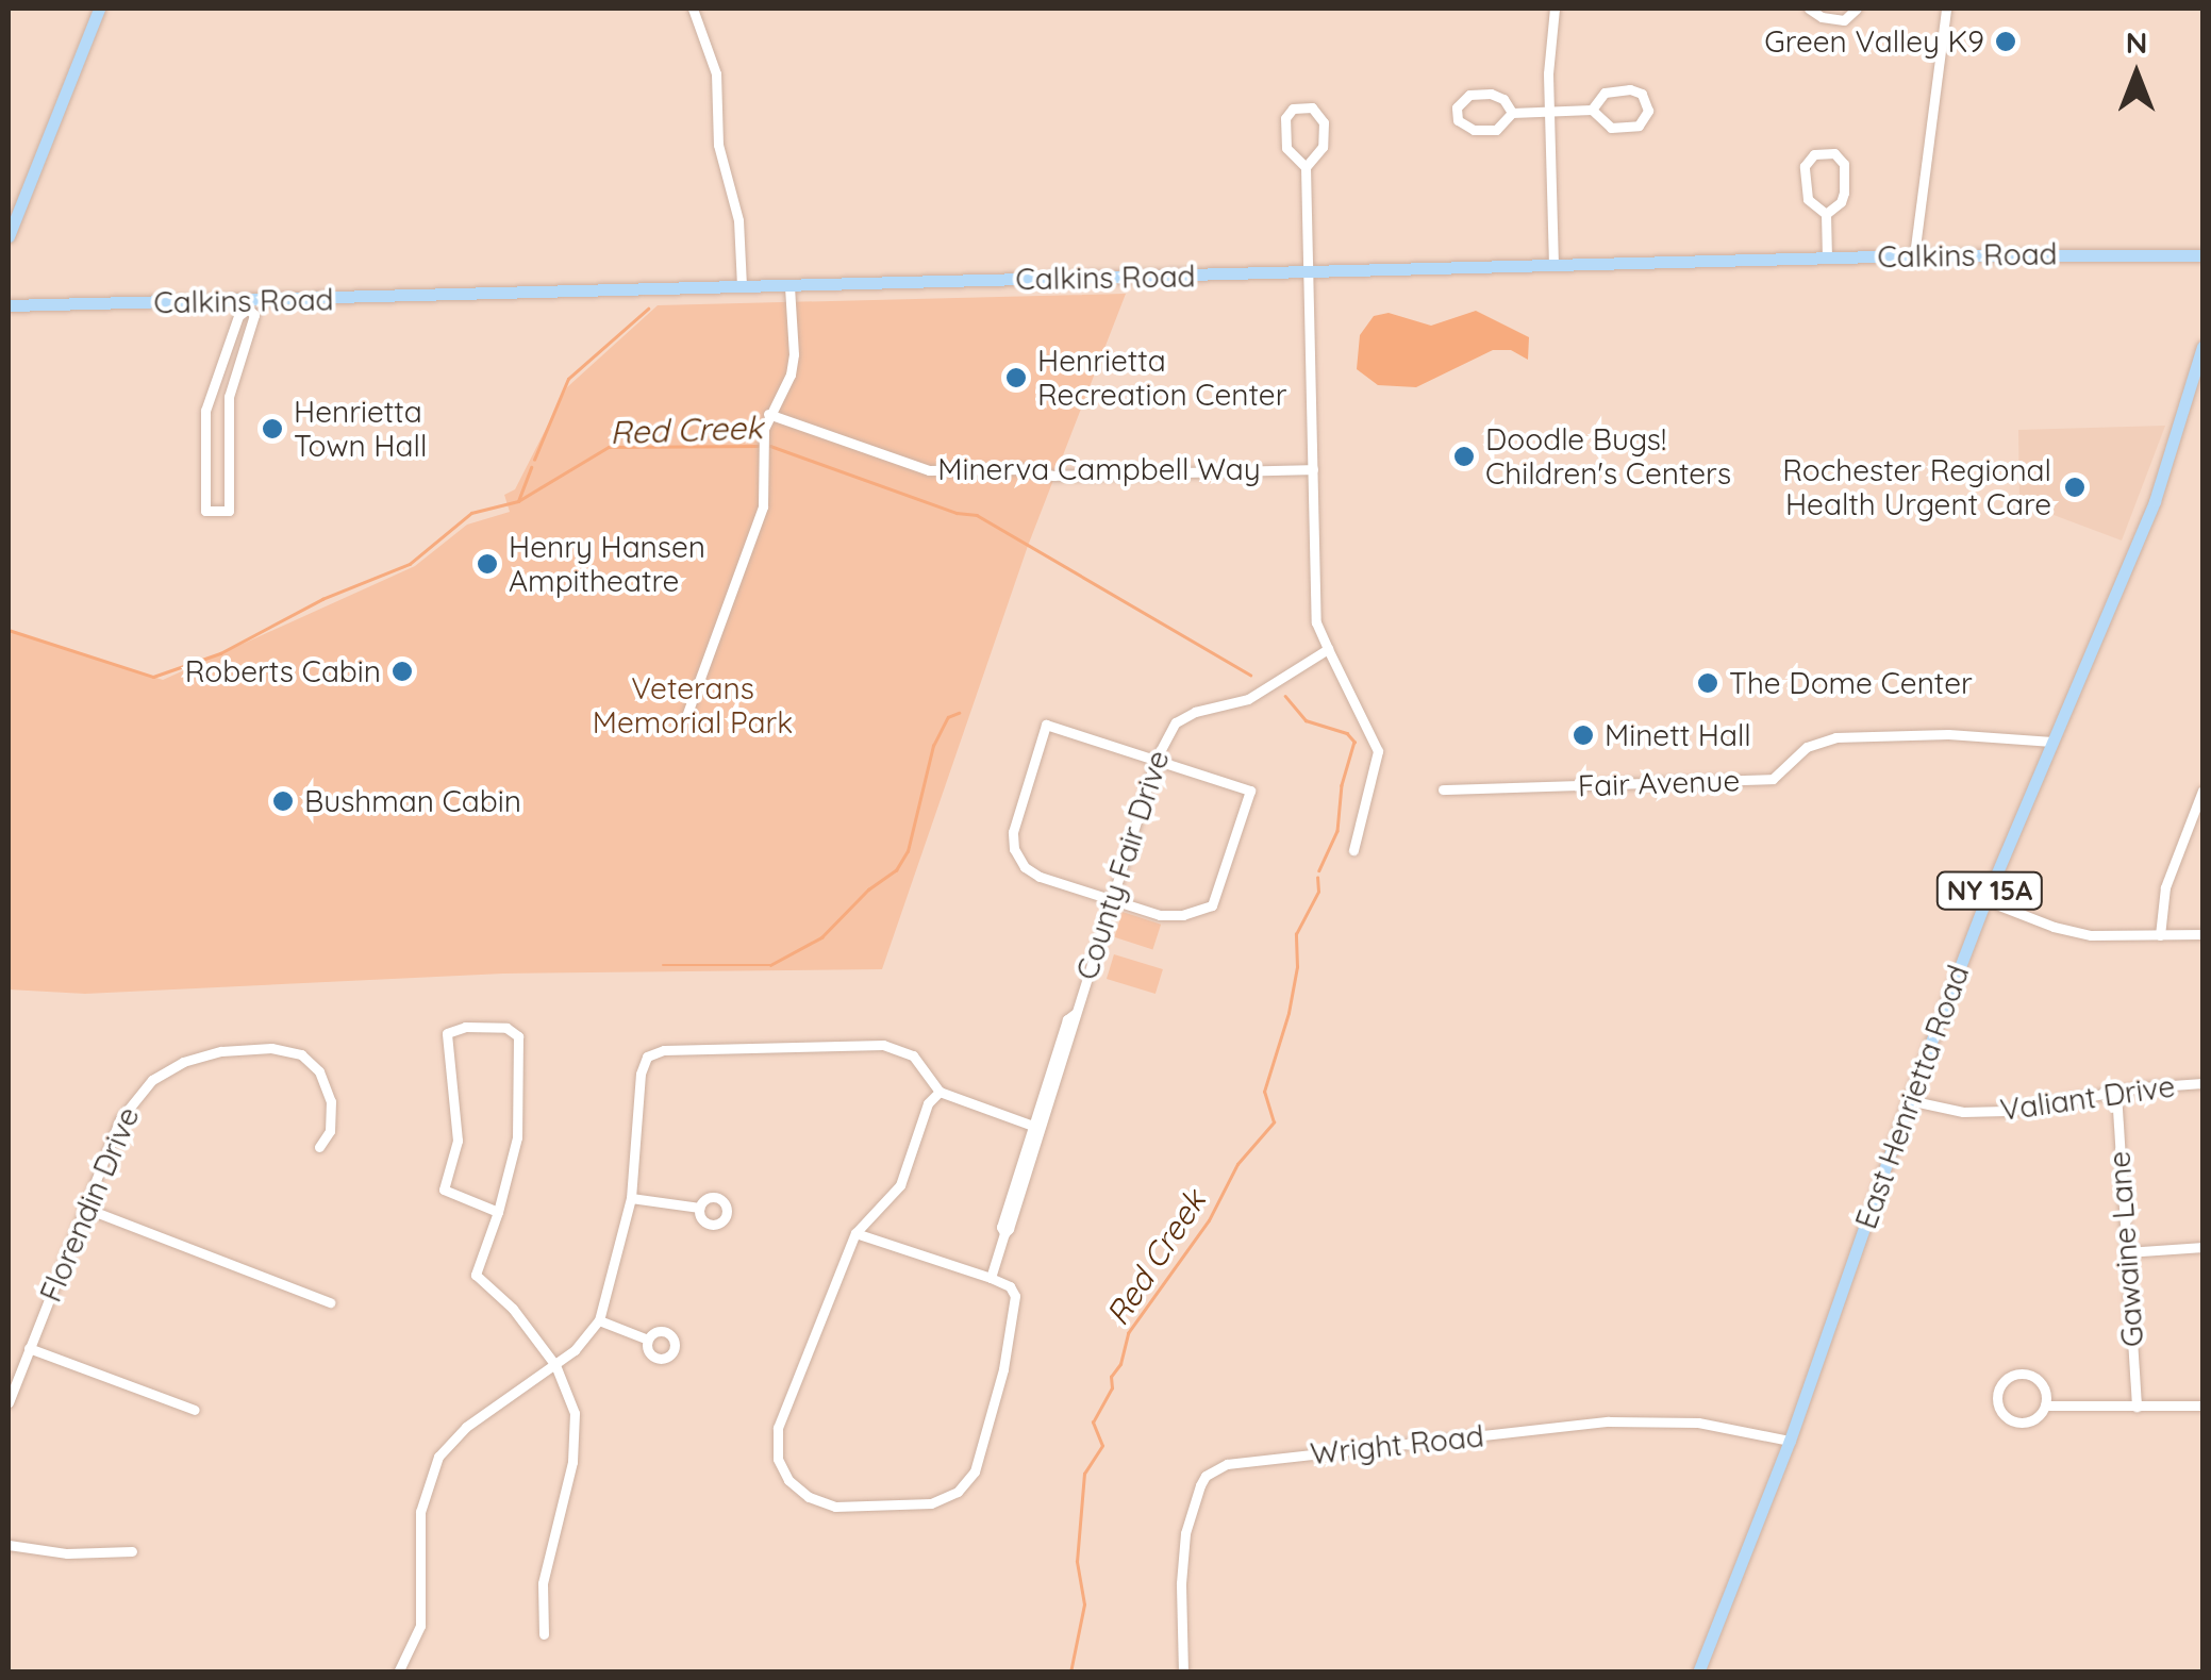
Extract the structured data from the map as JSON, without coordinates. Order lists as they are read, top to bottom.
{
  "streets": {
    "main road": ["Calkins Road", "NY 15A", "East Henrietta Road"],
    "street": [
      "Minerva Campbell Way",
      "Fair Avenue",
      "County Fair Drive",
      "Valiant Drive",
      "Florendin Drive",
      "Gawaine Lane",
      "Wright Road"
    ]
  },
  "crossings": [
    ["Fair Avenue", "East Henrietta Road"],
    ["East Henrietta Road", "Valiant Drive"],
    ["East Henrietta Road", "Wright Road"],
    ["Valiant Drive", "Gawaine Lane"]
  ],
  "water": ["Red Creek"],
  "parks": ["Veterans Memorial Park"],
  "places": [
    "Green Valley K9",
    "Henrietta Recreation Center",
    "Henrietta Town Hall",
    "Doodle Bugs! Children's Centers",
    "Rochester Regional Health Urgent Care",
    "Henry Hansen Ampitheatre",
    "Roberts Cabin",
    "The Dome Center",
    "Minett Hall",
    "Bushman Cabin"
  ],
  "north": "top"
}
